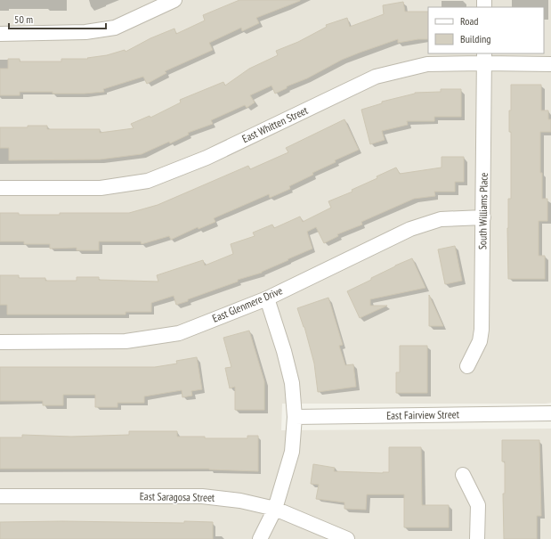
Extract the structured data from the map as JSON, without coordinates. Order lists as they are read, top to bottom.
{
  "streets": {
    "street": [
      "East Whitten Street",
      "South Williams Place",
      "East Glenmere Drive",
      "East Fairview Street",
      "East Saragosa Street"
    ]
  },
  "crossings": [
    ["East Whitten Street", "South Williams Place"],
    ["South Williams Place", "East Glenmere Drive"]
  ],
  "legend": ["Road", "Building"],
  "scale_bar": "50 m"
}
